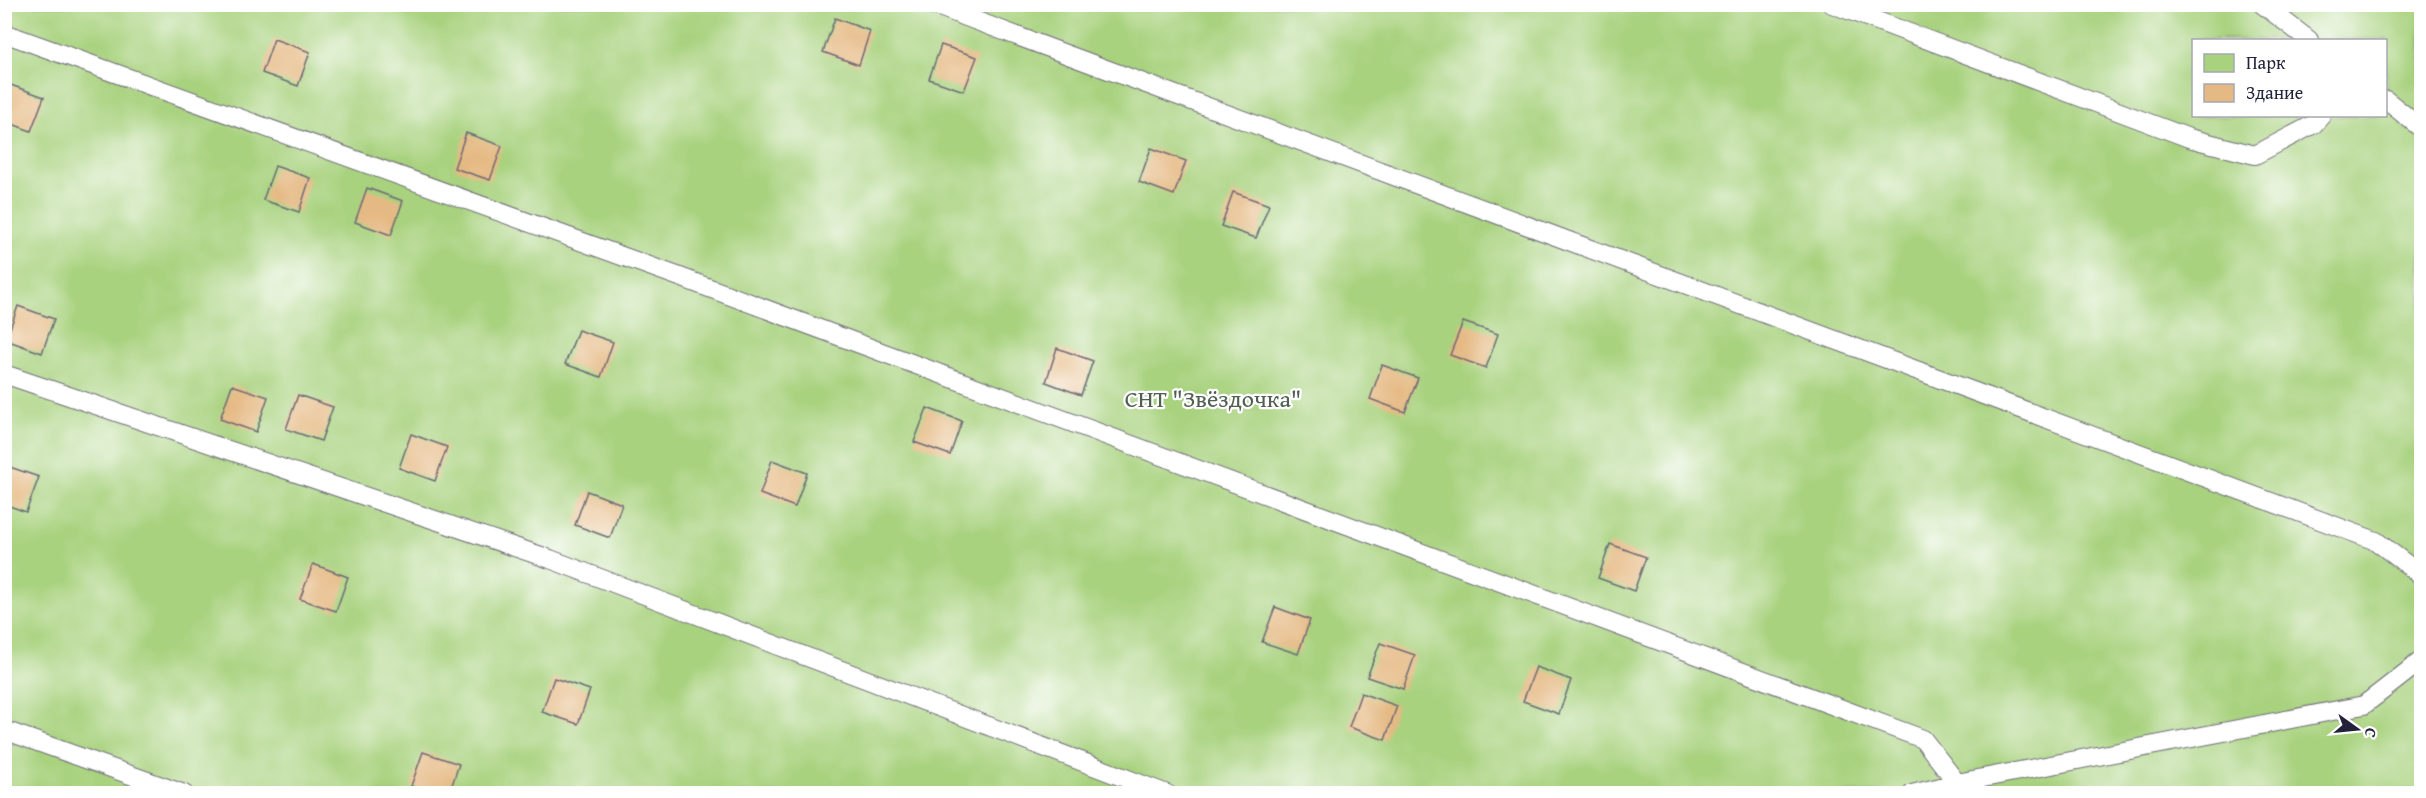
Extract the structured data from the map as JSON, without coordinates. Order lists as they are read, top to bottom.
{
  "parks": ["СНТ \"Звёздочка\""],
  "legend": ["Парк", "Здание"],
  "north": "right"
}
